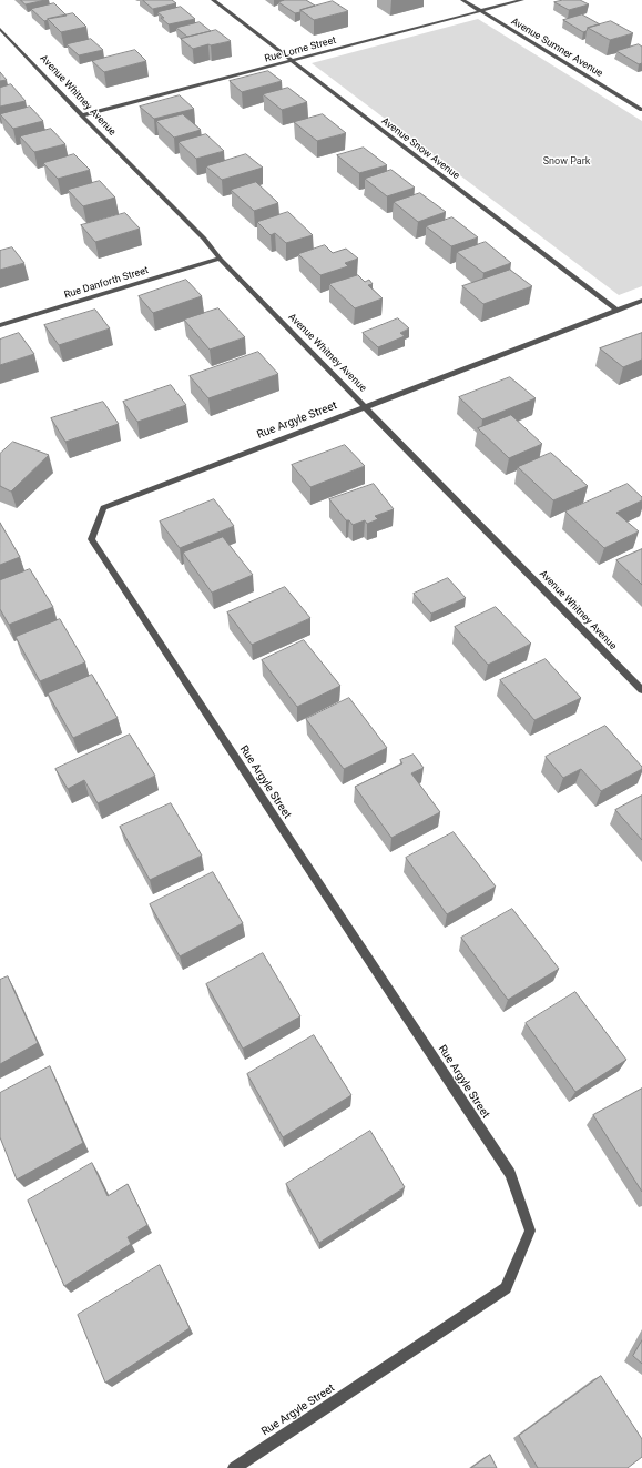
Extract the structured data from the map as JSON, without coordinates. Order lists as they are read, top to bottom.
{
  "streets": {
    "street": [
      "Avenue Sumner Avenue",
      "Rue Lorne Street",
      "Avenue Whitney Avenue",
      "Avenue Snow Avenue",
      "Rue Danforth Street",
      "Rue Argyle Street"
    ]
  },
  "crossings": [
    ["Avenue Sumner Avenue", "Rue Lorne Street"],
    ["Rue Lorne Street", "Avenue Whitney Avenue"],
    ["Rue Lorne Street", "Avenue Snow Avenue"],
    ["Avenue Whitney Avenue", "Rue Danforth Street"],
    ["Avenue Whitney Avenue", "Rue Argyle Street"],
    ["Avenue Snow Avenue", "Rue Argyle Street"]
  ],
  "parks": ["Snow Park"]
}
